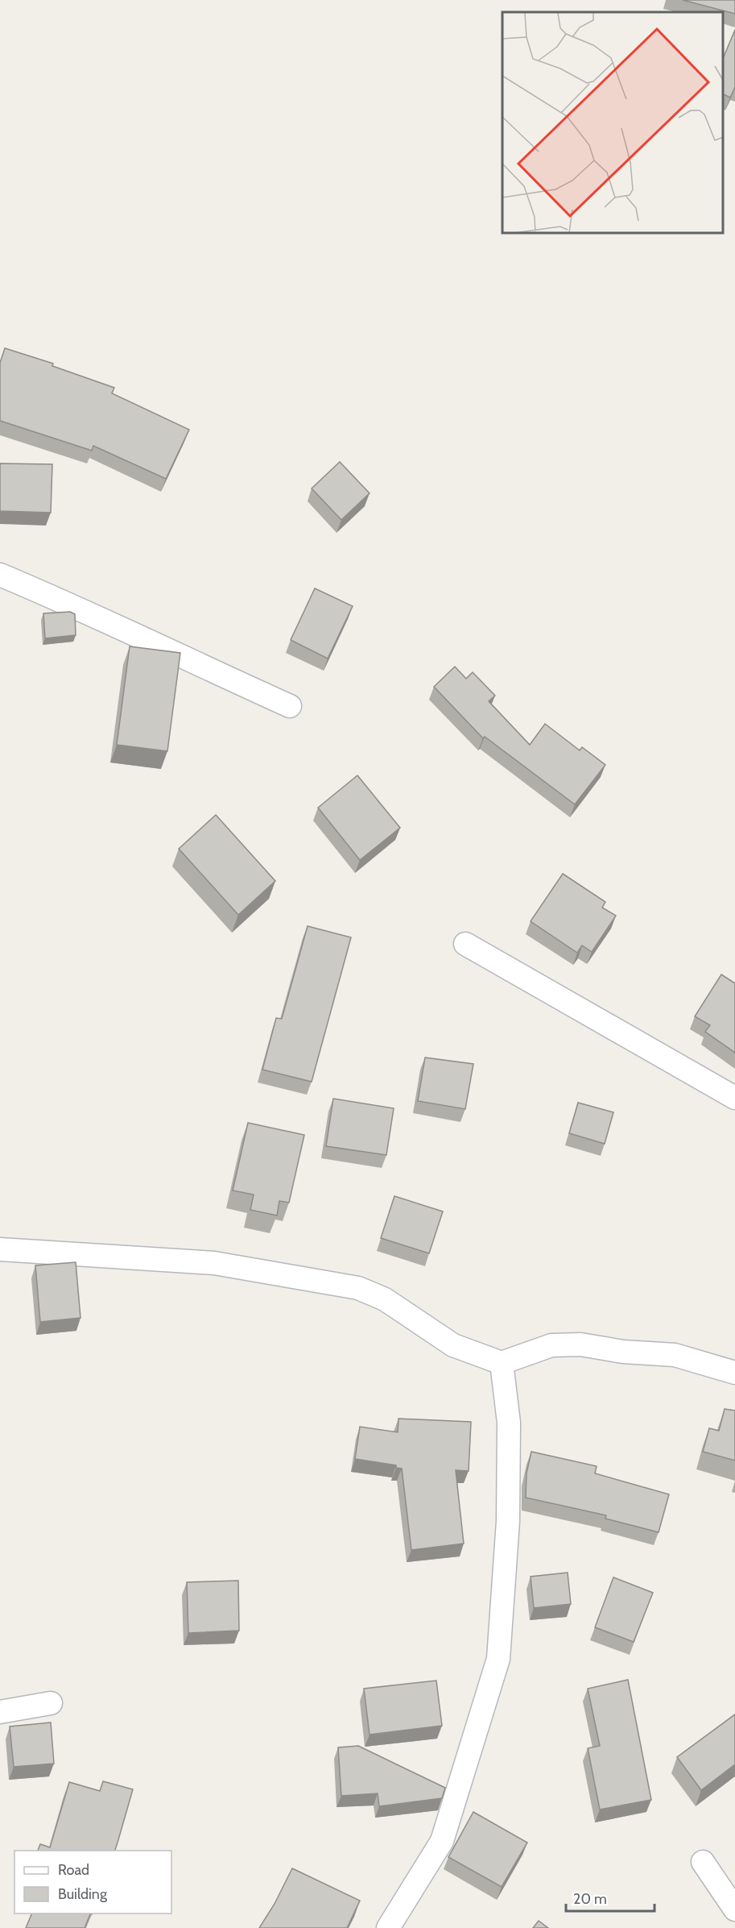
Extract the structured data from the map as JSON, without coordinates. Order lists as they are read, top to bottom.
{
  "legend": ["Road", "Building"],
  "scale_bar": "20 m"
}
